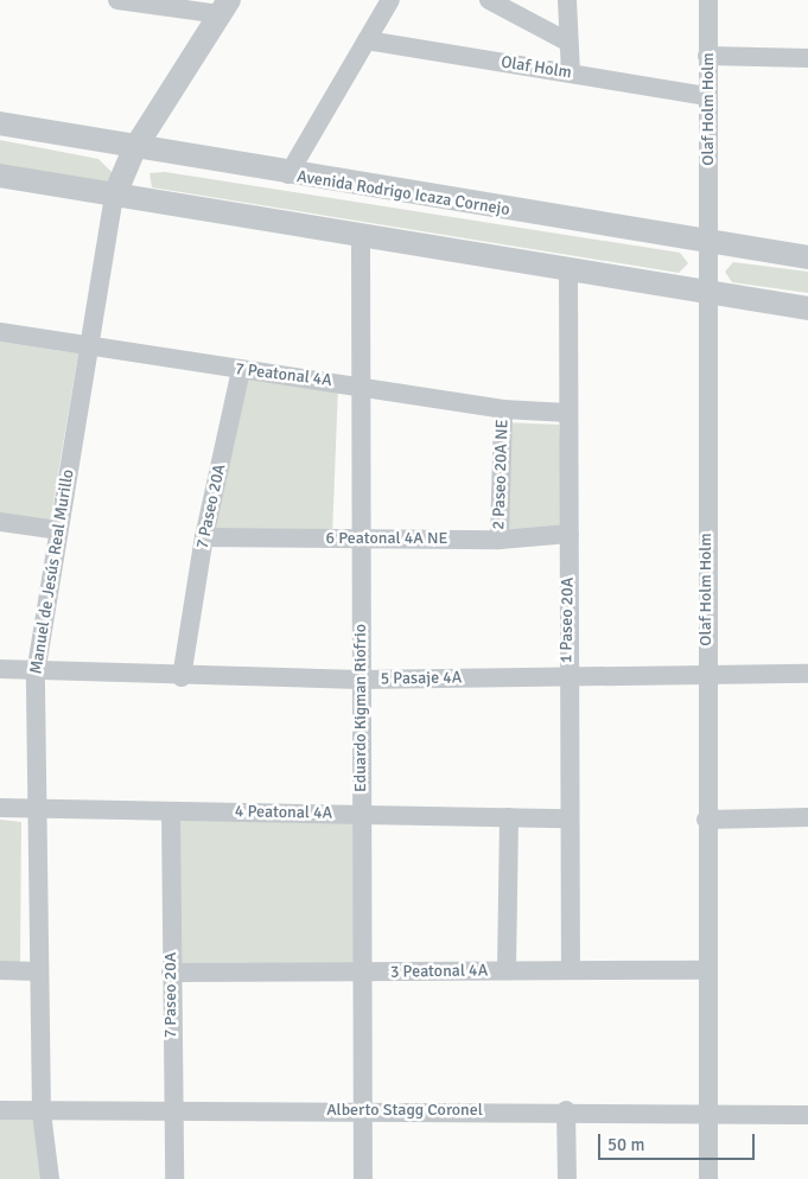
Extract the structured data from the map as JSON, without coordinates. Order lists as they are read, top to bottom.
{
  "streets": {
    "street": [
      "Olaf Holm",
      "Olaf Holm Holm",
      "Avenida Rodrigo Icaza Cornejo",
      "7 Peatonal 4A",
      "2 Paseo 20A NE",
      "7 Paseo 20A",
      "6 Peatonal 4A NE",
      "Manuel de Jesús Real Murillo",
      "1 Paseo 20A",
      "5 Pasaje 4A",
      "Eduardo Kigman Riofrio",
      "4 Peatonal 4A",
      "3 Peatonal 4A",
      "Alberto Stagg Coronel"
    ]
  },
  "crossings": [
    ["Olaf Holm", "Olaf Holm Holm"],
    ["Olaf Holm Holm", "Avenida Rodrigo Icaza Cornejo"],
    ["Olaf Holm Holm", "5 Pasaje 4A"],
    ["Olaf Holm Holm", "3 Peatonal 4A"],
    ["Olaf Holm Holm", "Alberto Stagg Coronel"],
    ["Avenida Rodrigo Icaza Cornejo", "Manuel de Jesús Real Murillo"],
    ["7 Peatonal 4A", "2 Paseo 20A NE"],
    ["7 Peatonal 4A", "7 Paseo 20A"],
    ["7 Peatonal 4A", "Manuel de Jesús Real Murillo"],
    ["7 Peatonal 4A", "1 Paseo 20A"],
    ["7 Peatonal 4A", "Eduardo Kigman Riofrio"],
    ["2 Paseo 20A NE", "6 Peatonal 4A NE"],
    ["7 Paseo 20A", "6 Peatonal 4A NE"],
    ["7 Paseo 20A", "5 Pasaje 4A"],
    ["7 Paseo 20A", "4 Peatonal 4A"],
    ["7 Paseo 20A", "3 Peatonal 4A"],
    ["7 Paseo 20A", "Alberto Stagg Coronel"],
    ["6 Peatonal 4A NE", "1 Paseo 20A"],
    ["6 Peatonal 4A NE", "Eduardo Kigman Riofrio"],
    ["Manuel de Jesús Real Murillo", "5 Pasaje 4A"],
    ["Manuel de Jesús Real Murillo", "4 Peatonal 4A"],
    ["Manuel de Jesús Real Murillo", "Alberto Stagg Coronel"],
    ["1 Paseo 20A", "5 Pasaje 4A"],
    ["1 Paseo 20A", "4 Peatonal 4A"],
    ["1 Paseo 20A", "3 Peatonal 4A"],
    ["5 Pasaje 4A", "Eduardo Kigman Riofrio"],
    ["Eduardo Kigman Riofrio", "4 Peatonal 4A"],
    ["Eduardo Kigman Riofrio", "3 Peatonal 4A"],
    ["Eduardo Kigman Riofrio", "Alberto Stagg Coronel"]
  ],
  "scale_bar": "50 m"
}
